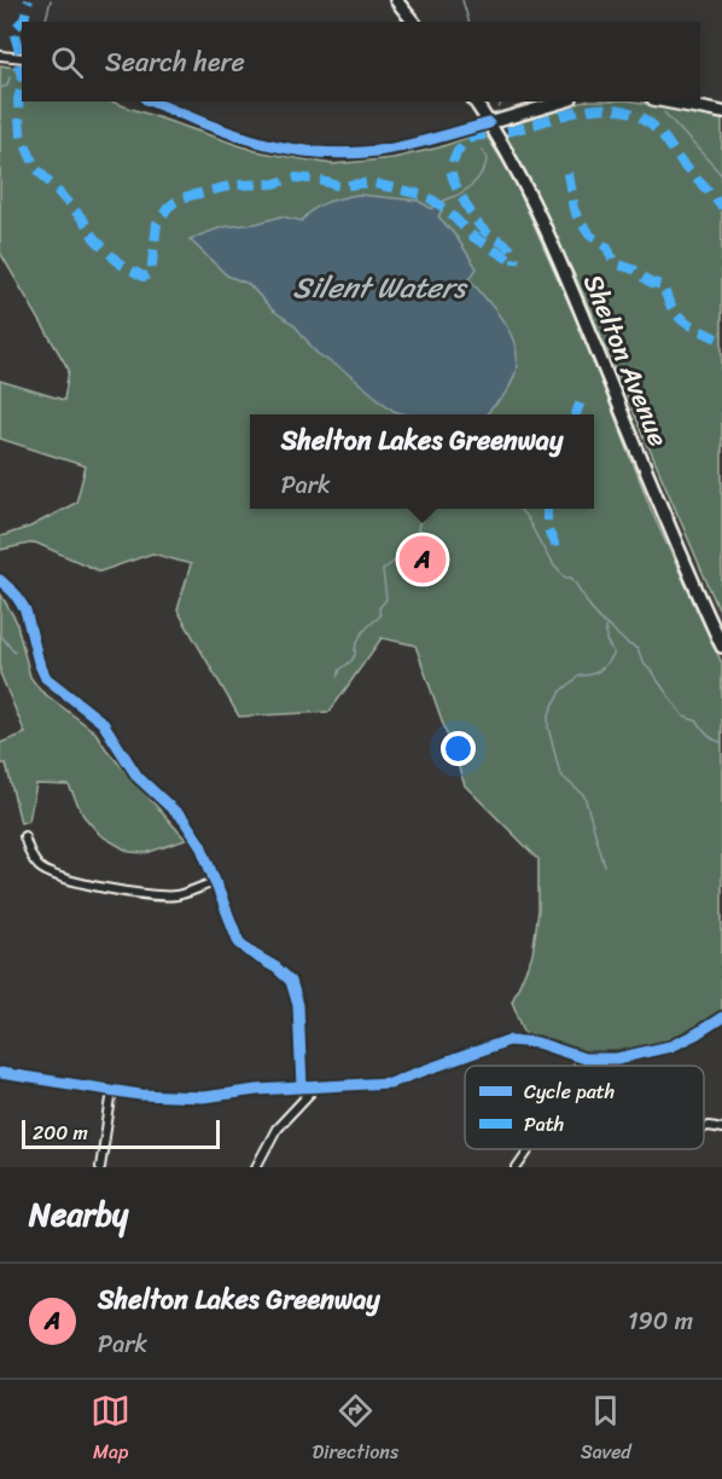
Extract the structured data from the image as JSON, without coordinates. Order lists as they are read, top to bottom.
{
  "streets": {
    "main road": ["Shelton Avenue"]
  },
  "water": ["Silent Waters"],
  "legend": ["Cycle path", "Path"],
  "scale_bar": "200 m",
  "page": {
    "search": "Search here",
    "popup": ["Shelton Lakes Greenway", "Park"],
    "pins": "A",
    "scale": "200 m",
    "heading": "Nearby",
    "list": [
      {
        "mark": "A",
        "name": "Shelton Lakes Greenway",
        "note": "Park",
        "value": "190 m"
      }
    ],
    "nav": ["Map", "Directions", "Saved"]
  }
}
